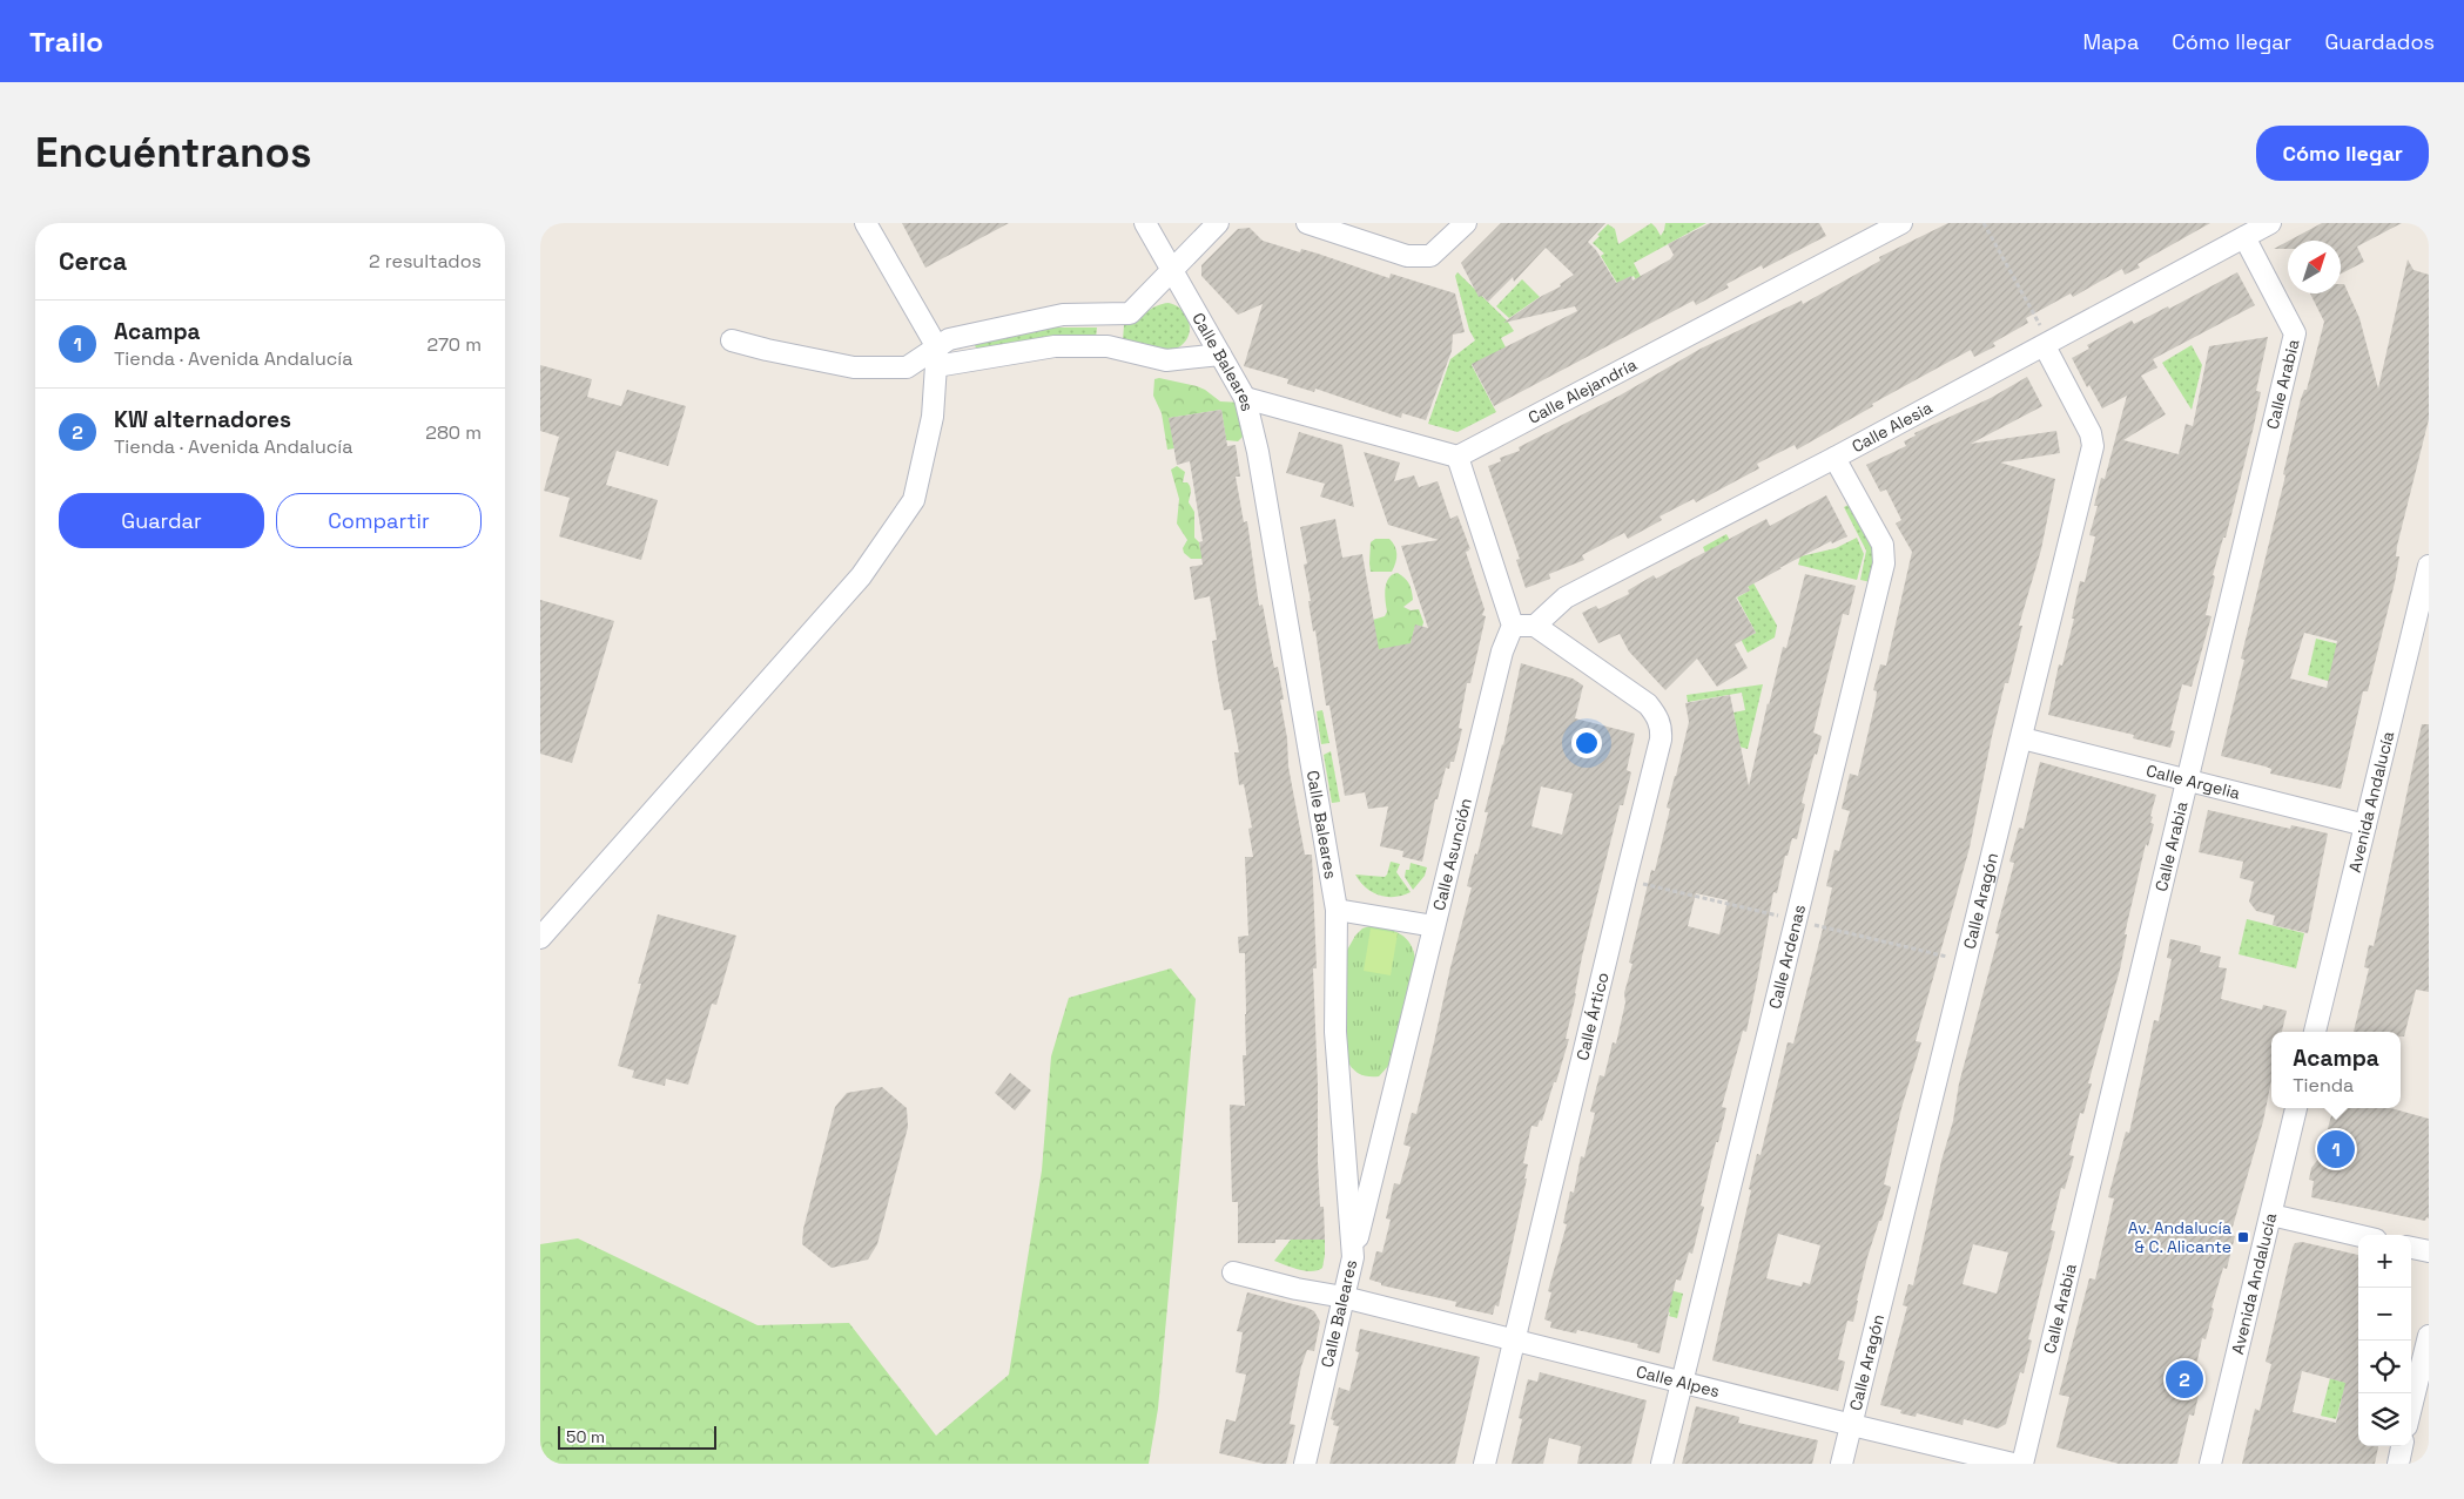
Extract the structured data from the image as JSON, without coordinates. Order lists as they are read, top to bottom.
{
  "streets": {
    "street": [
      "Calle Baleares",
      "Calle Arabia",
      "Calle Alejandría",
      "Calle Alesia",
      "Calle Argelia",
      "Avenida Andalucía",
      "Calle Asunción",
      "Calle Aragón",
      "Calle Ardenas",
      "Calle Ártico",
      "Calle Alpes"
    ]
  },
  "crossings": [
    ["Calle Baleares", "Calle Asunción"],
    ["Calle Baleares", "Calle Alpes"],
    ["Calle Arabia", "Calle Alesia"],
    ["Calle Arabia", "Calle Argelia"],
    ["Calle Alesia", "Calle Aragón"],
    ["Calle Alesia", "Calle Ardenas"],
    ["Calle Alesia", "Calle Ártico"],
    ["Calle Argelia", "Avenida Andalucía"],
    ["Calle Argelia", "Calle Aragón"],
    ["Calle Aragón", "Calle Alpes"],
    ["Calle Ardenas", "Calle Alpes"],
    ["Calle Ártico", "Calle Alpes"]
  ],
  "places": {
    "transit": ["Av. Andalucía & C. Alicante"]
  },
  "scale_bar": "50 m",
  "north": "top right",
  "page": {
    "header": "Trailo",
    "nav": ["Mapa", "Cómo llegar", "Guardados"],
    "buttons": [
      "Cómo llegar",
      ["Guardar", "Compartir"]
    ],
    "title": "Encuéntranos",
    "heading": ["Cerca", "2 resultados"],
    "list": [
      {
        "mark": "1",
        "name": "Acampa",
        "note": "Tienda · Avenida Andalucía",
        "value": "270 m"
      },
      {
        "mark": "2",
        "name": "KW alternadores",
        "note": "Tienda · Avenida Andalucía",
        "value": "280 m"
      }
    ],
    "popup": ["Acampa", "Tienda"],
    "pins": ["1", "2"],
    "map_buttons": ["+", "−"],
    "scale": "50 m"
  }
}
